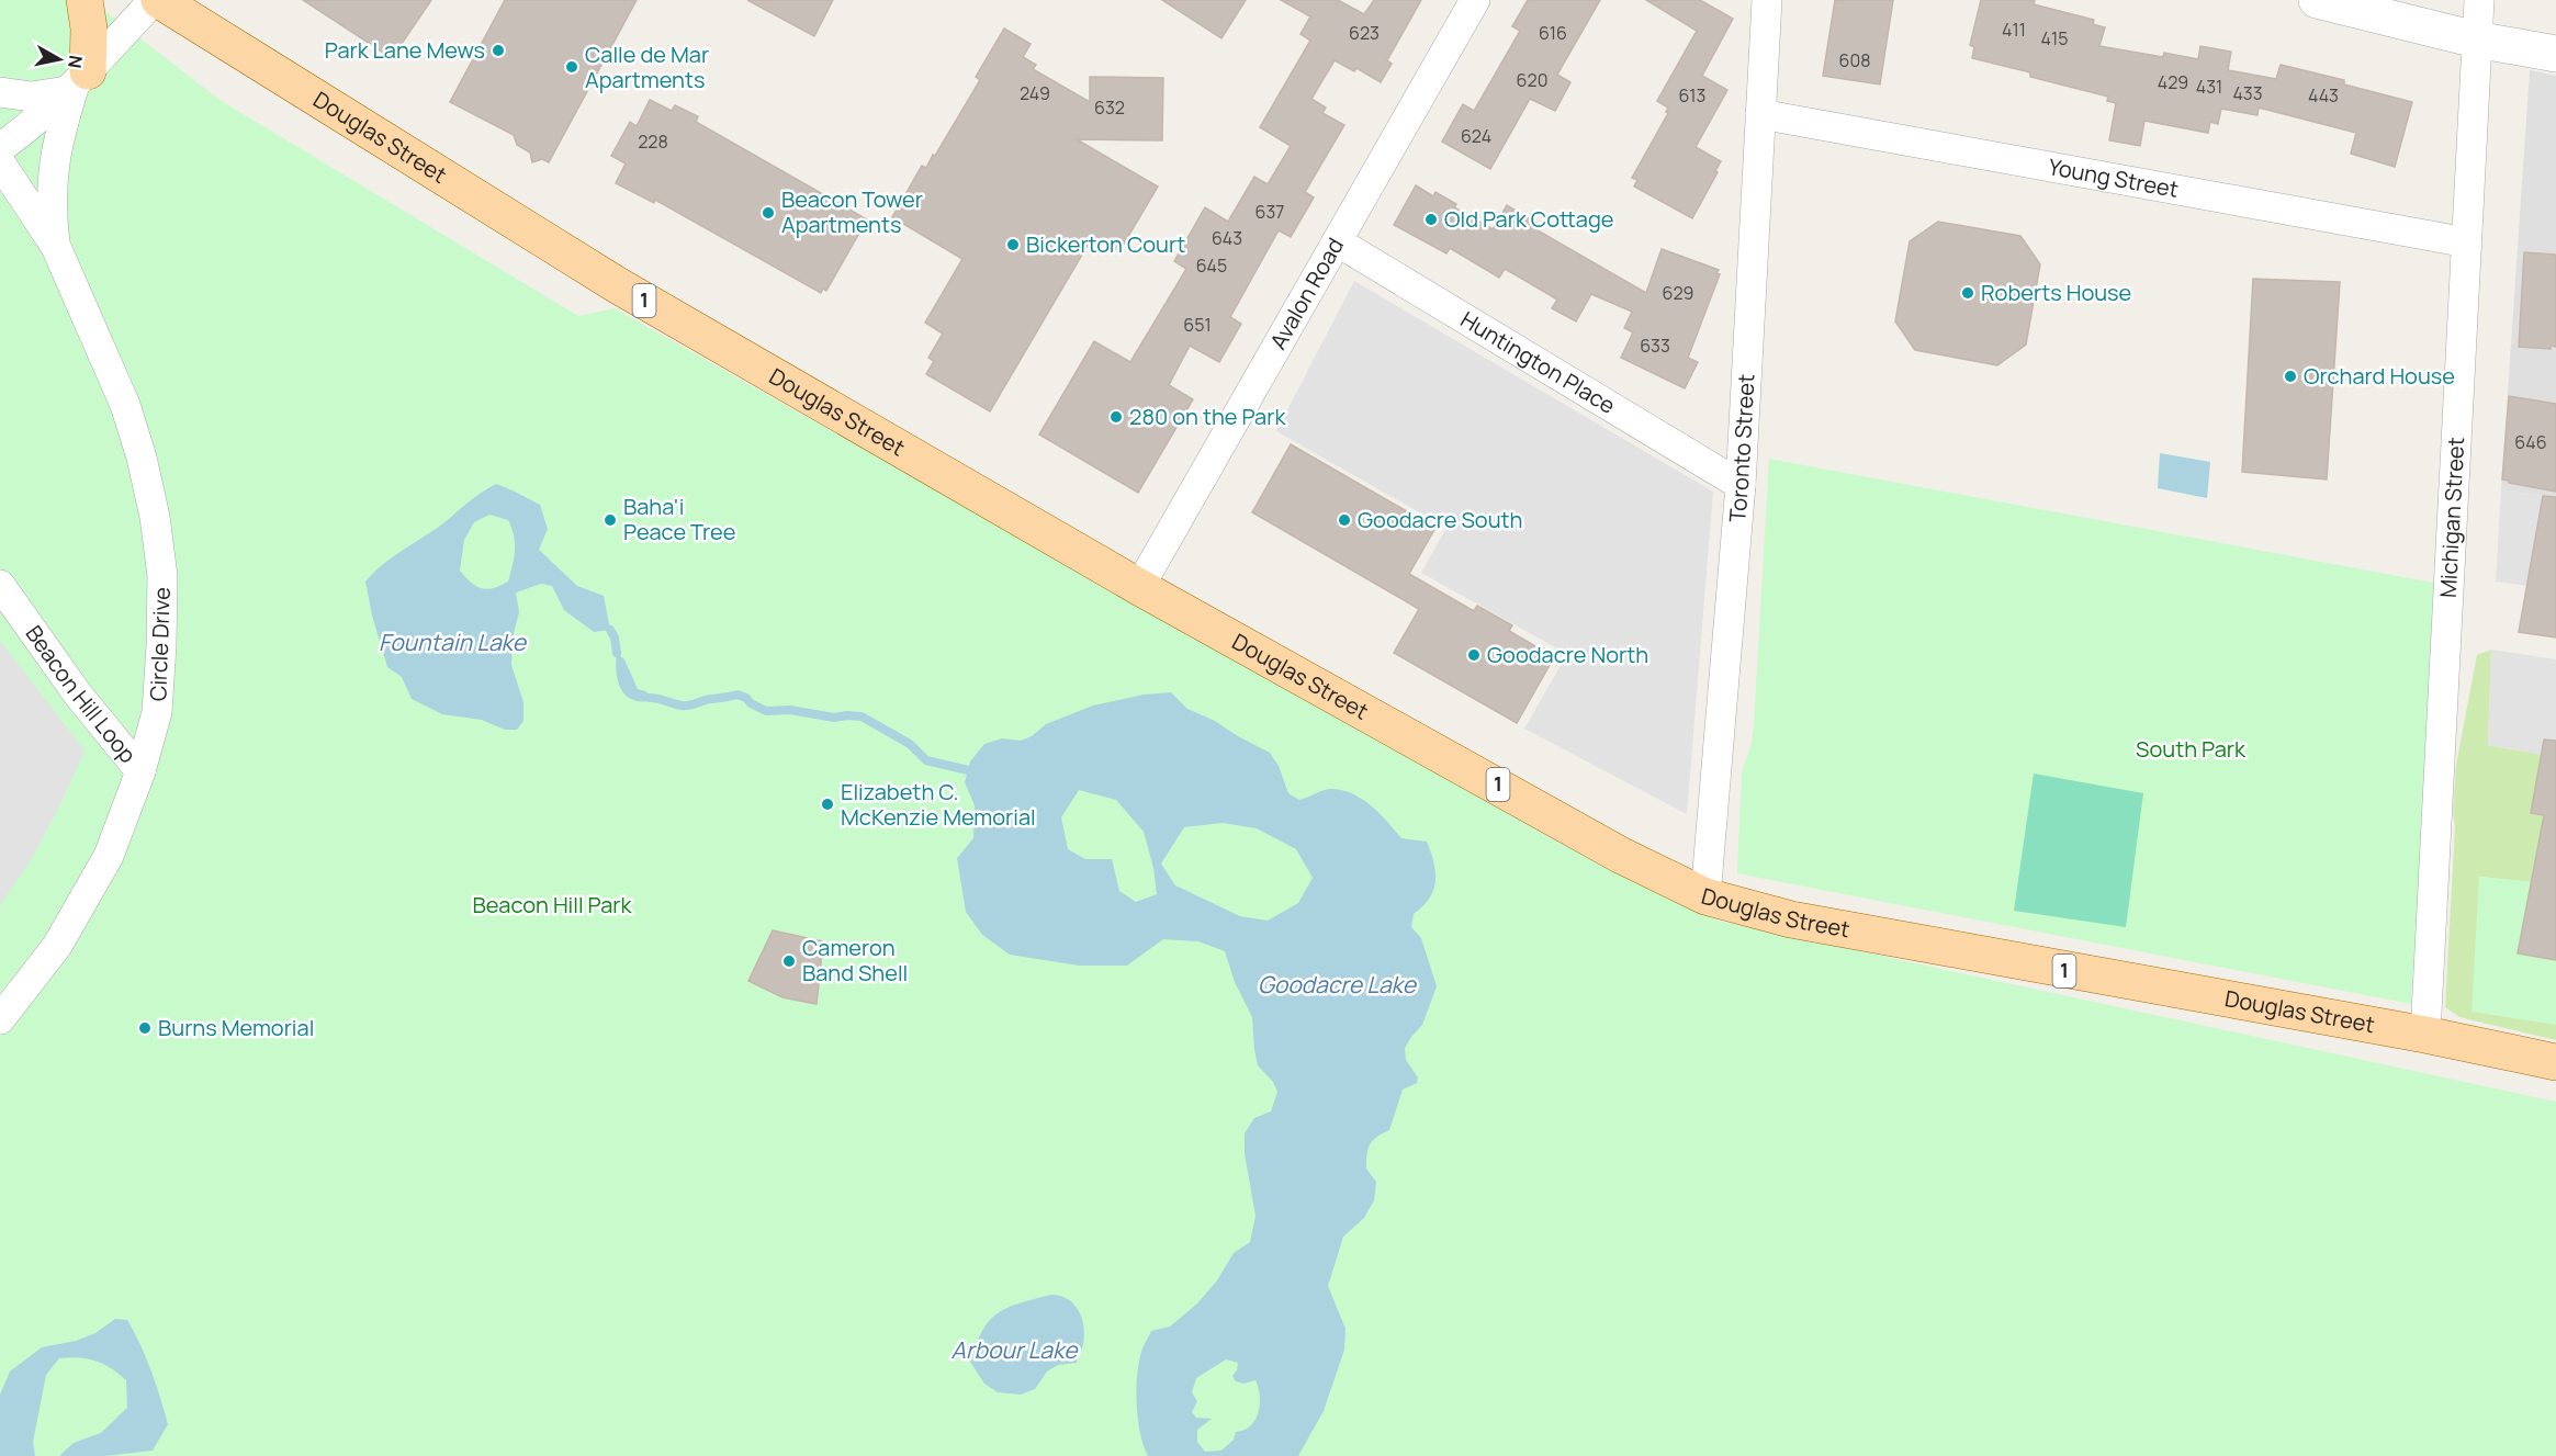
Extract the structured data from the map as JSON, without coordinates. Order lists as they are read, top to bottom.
{
  "streets": {
    "main road": ["Douglas Street", "1"],
    "street": [
      "Young Street",
      "Avalon Road",
      "Huntington Place",
      "Toronto Street",
      "Michigan Street",
      "Circle Drive",
      "Beacon Hill Loop"
    ]
  },
  "crossings": [
    ["Douglas Street", "Avalon Road"],
    ["Douglas Street", "Toronto Street"],
    ["Douglas Street", "Michigan Street"],
    ["Young Street", "Toronto Street"],
    ["Young Street", "Michigan Street"],
    ["Avalon Road", "Huntington Place"],
    ["Huntington Place", "Toronto Street"],
    ["Circle Drive", "Beacon Hill Loop"]
  ],
  "water": ["Fountain Lake", "Goodacre Lake", "Arbour Lake"],
  "parks": ["South Park", "Beacon Hill Park"],
  "places": [
    "Park Lane Mews",
    "Calle de Mar Apartments",
    "Beacon Tower Apartments",
    "Old Park Cottage",
    "Bickerton Court",
    "Roberts House",
    "Orchard House",
    "280 on the Park",
    "Baha'i Peace Tree",
    "Goodacre South",
    "Goodacre North",
    "Elizabeth C. McKenzie Memorial",
    "Cameron Band Shell",
    "Burns Memorial"
  ],
  "house_numbers": [
    "411",
    "623",
    "616",
    "415",
    "608",
    "620",
    "429",
    "431",
    "249",
    "433",
    "613",
    "443",
    "632",
    "624",
    "228",
    "637",
    "643",
    "645",
    "629",
    "651",
    "633",
    "646"
  ],
  "north": "right"
}
